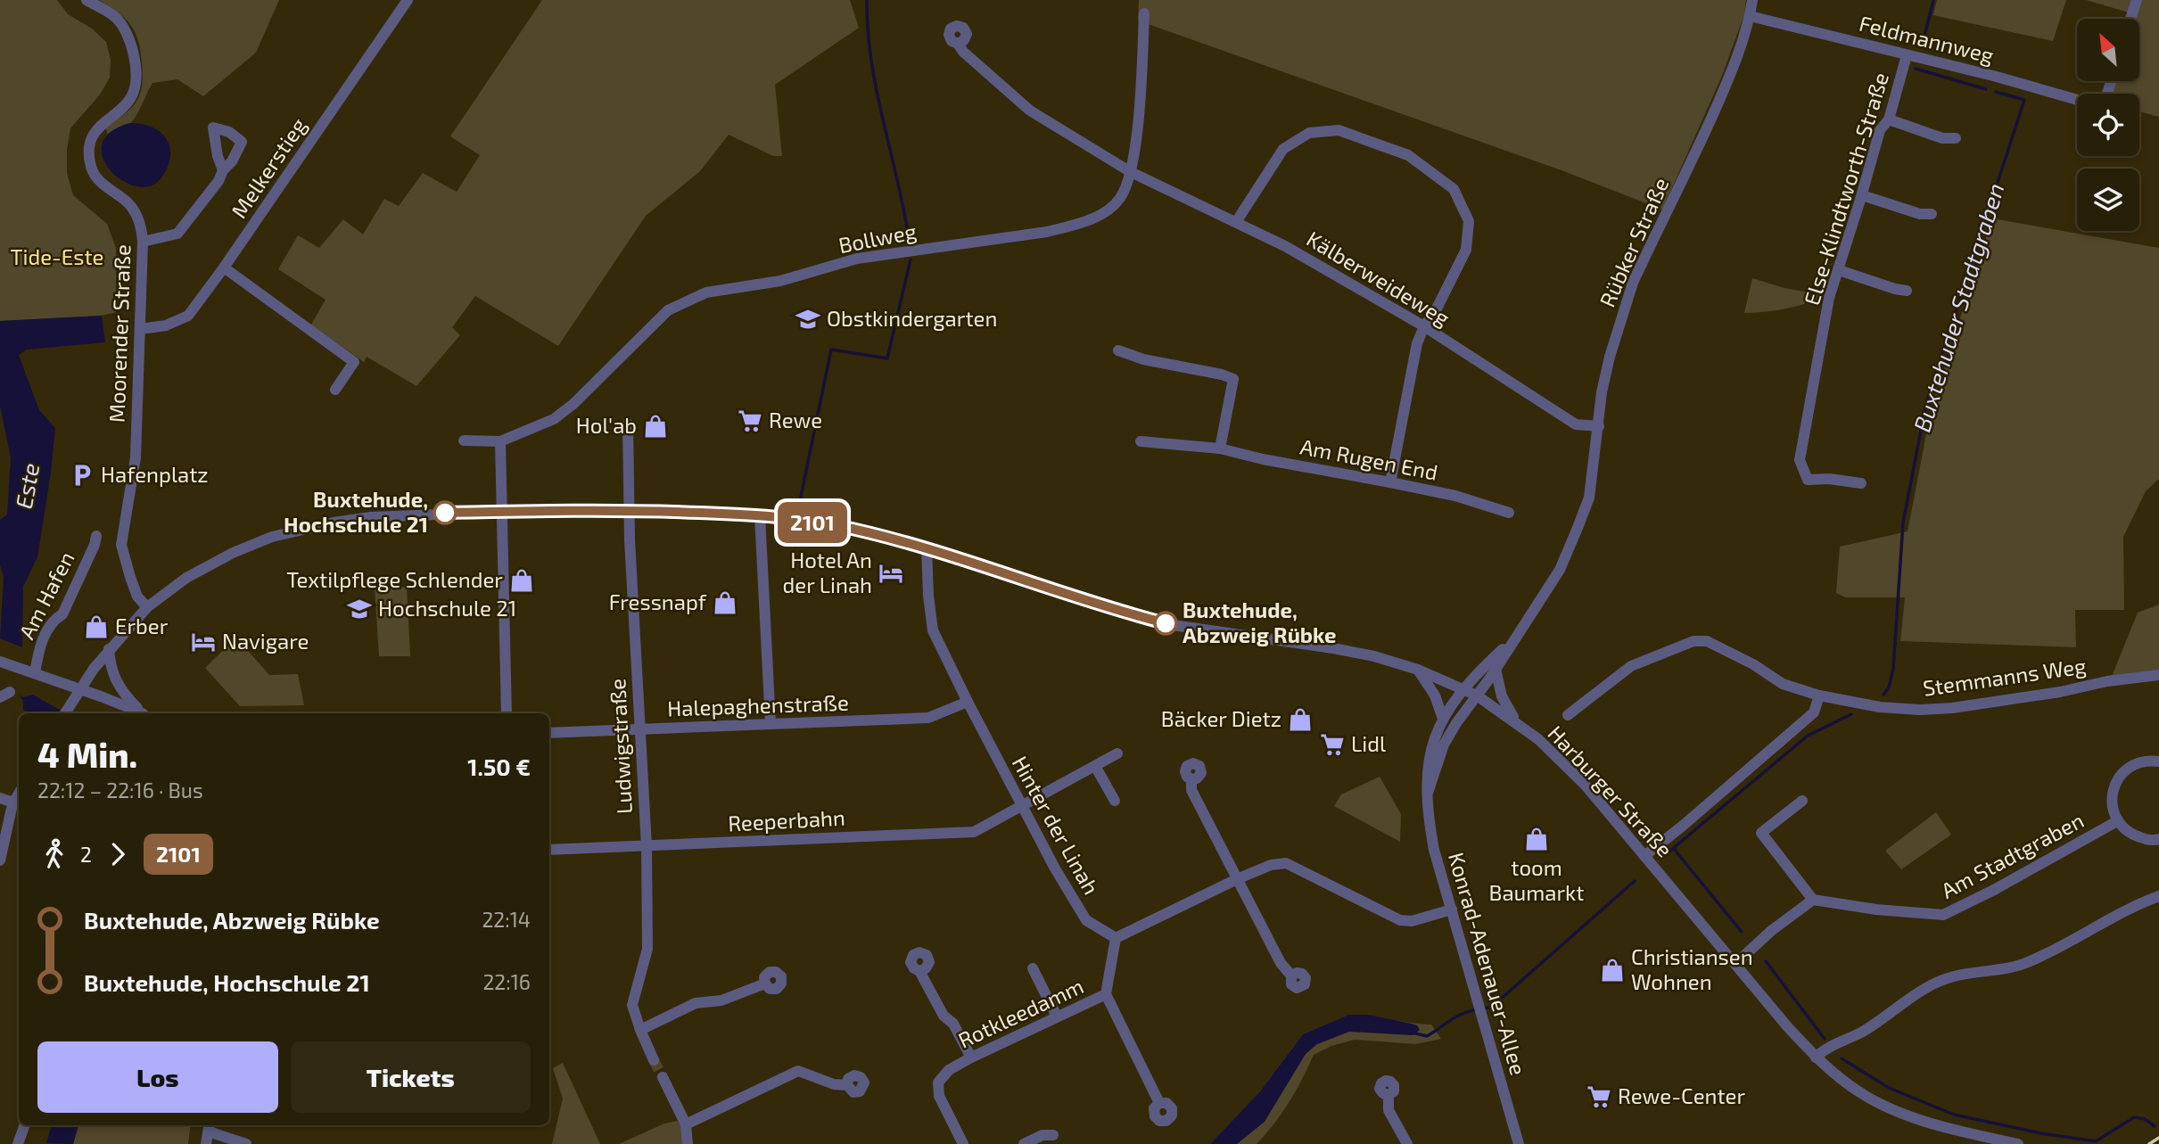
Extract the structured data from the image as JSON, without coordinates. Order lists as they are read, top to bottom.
{
  "streets": {
    "street": [
      "Feldmannweg",
      "Melkerstieg",
      "Else-Klindtworth-Straße",
      "Bollweg",
      "Rübker Straße",
      "Kälberweideweg",
      "Moorender Straße",
      "Am Rugen End",
      "Am Hafen",
      "Stemmanns Weg",
      "Halepaghenstraße",
      "Ludwigstraße",
      "Harburger Straße",
      "Reeperbahn",
      "Hinter der Linah",
      "Am Stadtgraben",
      "Konrad-Adenauer-Allee",
      "Rotkleedamm"
    ]
  },
  "crossings": [
    ["Feldmannweg", "Else-Klindtworth-Straße"],
    ["Feldmannweg", "Rübker Straße"],
    ["Melkerstieg", "Moorender Straße"],
    ["Bollweg", "Kälberweideweg"],
    ["Rübker Straße", "Kälberweideweg"],
    ["Rübker Straße", "Harburger Straße"],
    ["Rübker Straße", "Konrad-Adenauer-Allee"],
    ["Moorender Straße", "Harburger Straße"],
    ["Halepaghenstraße", "Ludwigstraße"],
    ["Halepaghenstraße", "Hinter der Linah"],
    ["Ludwigstraße", "Harburger Straße"],
    ["Ludwigstraße", "Reeperbahn"],
    ["Harburger Straße", "Hinter der Linah"],
    ["Harburger Straße", "Konrad-Adenauer-Allee"],
    ["Reeperbahn", "Hinter der Linah"],
    ["Hinter der Linah", "Rotkleedamm"]
  ],
  "water": ["Buxtehuder Stadtgraben", "Este"],
  "parks": ["Tide-Este"],
  "places": {
    "school or university": ["Obstkindergarten", "Hochschule 21"],
    "supermarket": ["Rewe", "Lidl", "Rewe-Center"],
    "shop": [
      "Hol'ab",
      "Textilpflege Schlender",
      "Fressnapf",
      "Erber",
      "Bäcker Dietz",
      "toom Baumarkt",
      "Christiansen Wohnen"
    ],
    "parking": ["Hafenplatz"],
    "other": ["Buxtehude, Hochschule 21", "Buxtehude, Abzweig Rübke"],
    "hotel": ["Hotel An der Linah", "Navigare"]
  },
  "lines": ["bus line 2101"],
  "north": "top left",
  "page": {
    "on_map": "2101",
    "heading": ["4 Min.", "22:12 – 22:16 · Bus", "1.50 €"],
    "legs": ["2", "2101"],
    "list": [
      {
        "name": "Buxtehude, Abzweig Rübke",
        "value": "22:14"
      },
      {
        "name": "Buxtehude, Hochschule 21",
        "value": "22:16"
      }
    ],
    "buttons": ["Los", "Tickets"]
  }
}
